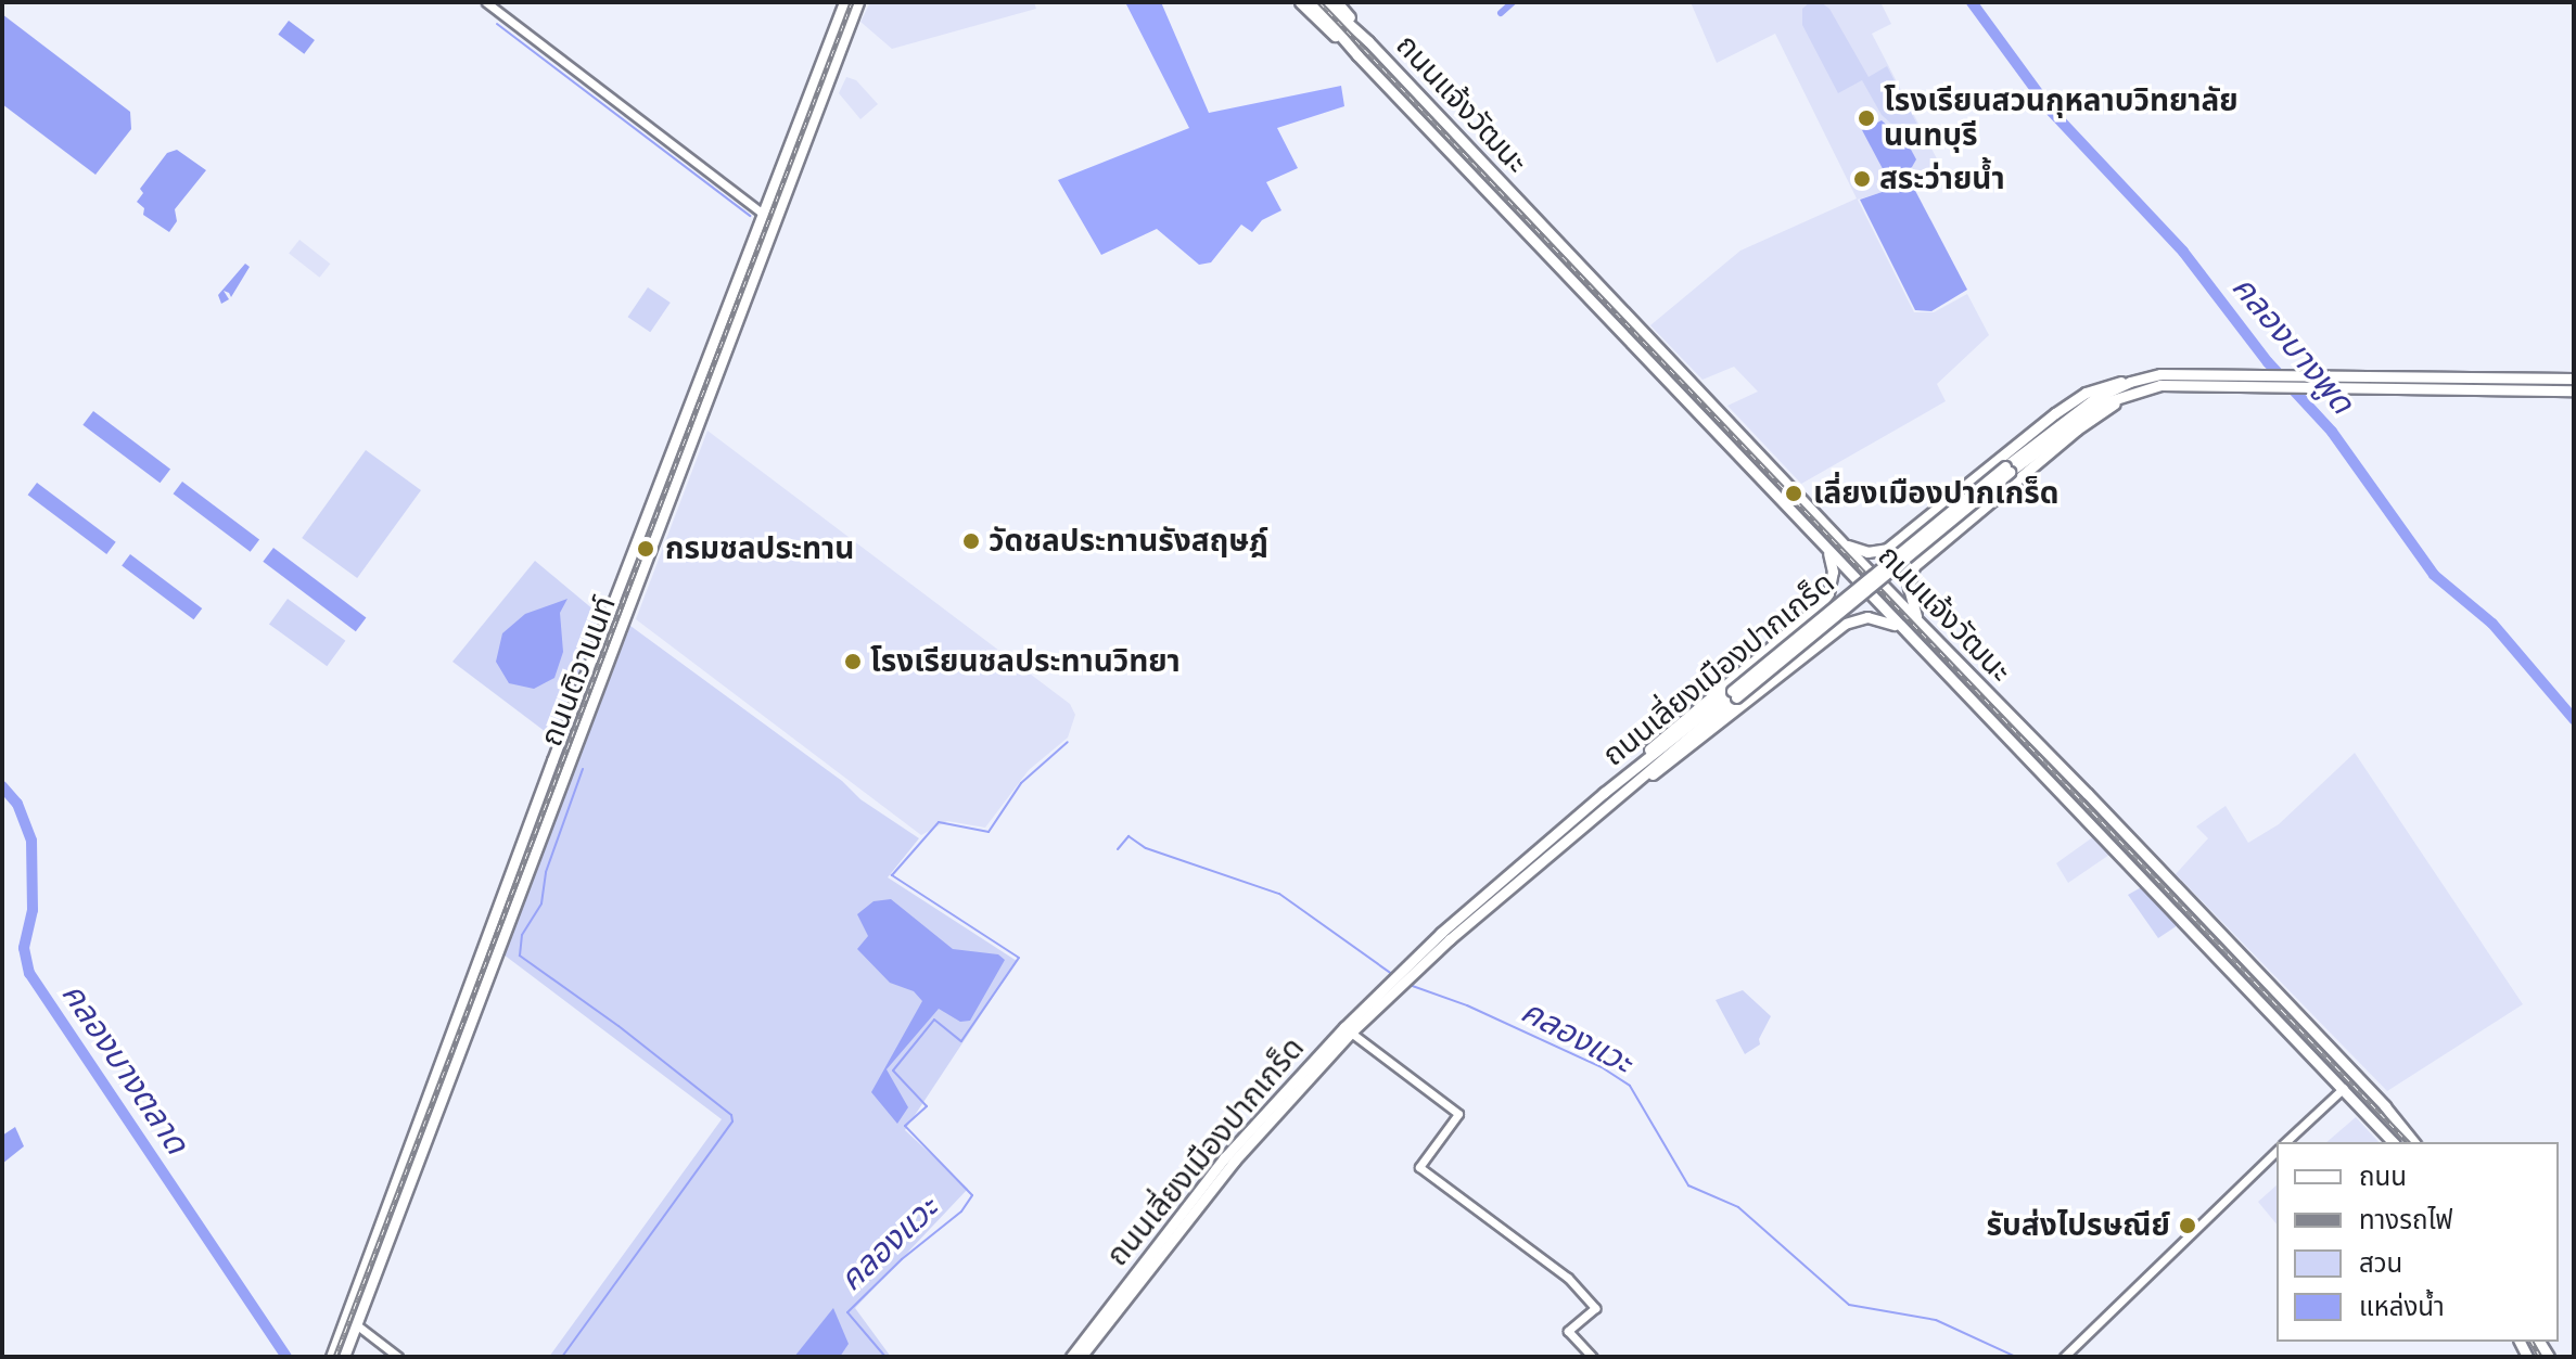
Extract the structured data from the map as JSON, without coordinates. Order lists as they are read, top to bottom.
{
  "streets": {
    "main road": ["ถนนแจ้งวัฒนะ", "ถนนเลี่ยงเมืองปากเกร็ด", "ถนนติวานนท์"]
  },
  "water": ["คลองบางพูด", "คลองแวะ", "คลองบางตลาด"],
  "places": [
    "โรงเรียนสวนกุหลาบวิทยาลัย นนทบุรี",
    "สระว่ายน้ำ",
    "เลี่ยงเมืองปากเกร็ด",
    "วัดชลประทานรังสฤษฎ์",
    "กรมชลประทาน",
    "โรงเรียนชลประทานวิทยา",
    "รับส่งไปรษณีย์"
  ],
  "legend": [
    "ถนน",
    "ทางรถไฟ",
    "สวน",
    "แหล่งน้ำ"
  ]
}
